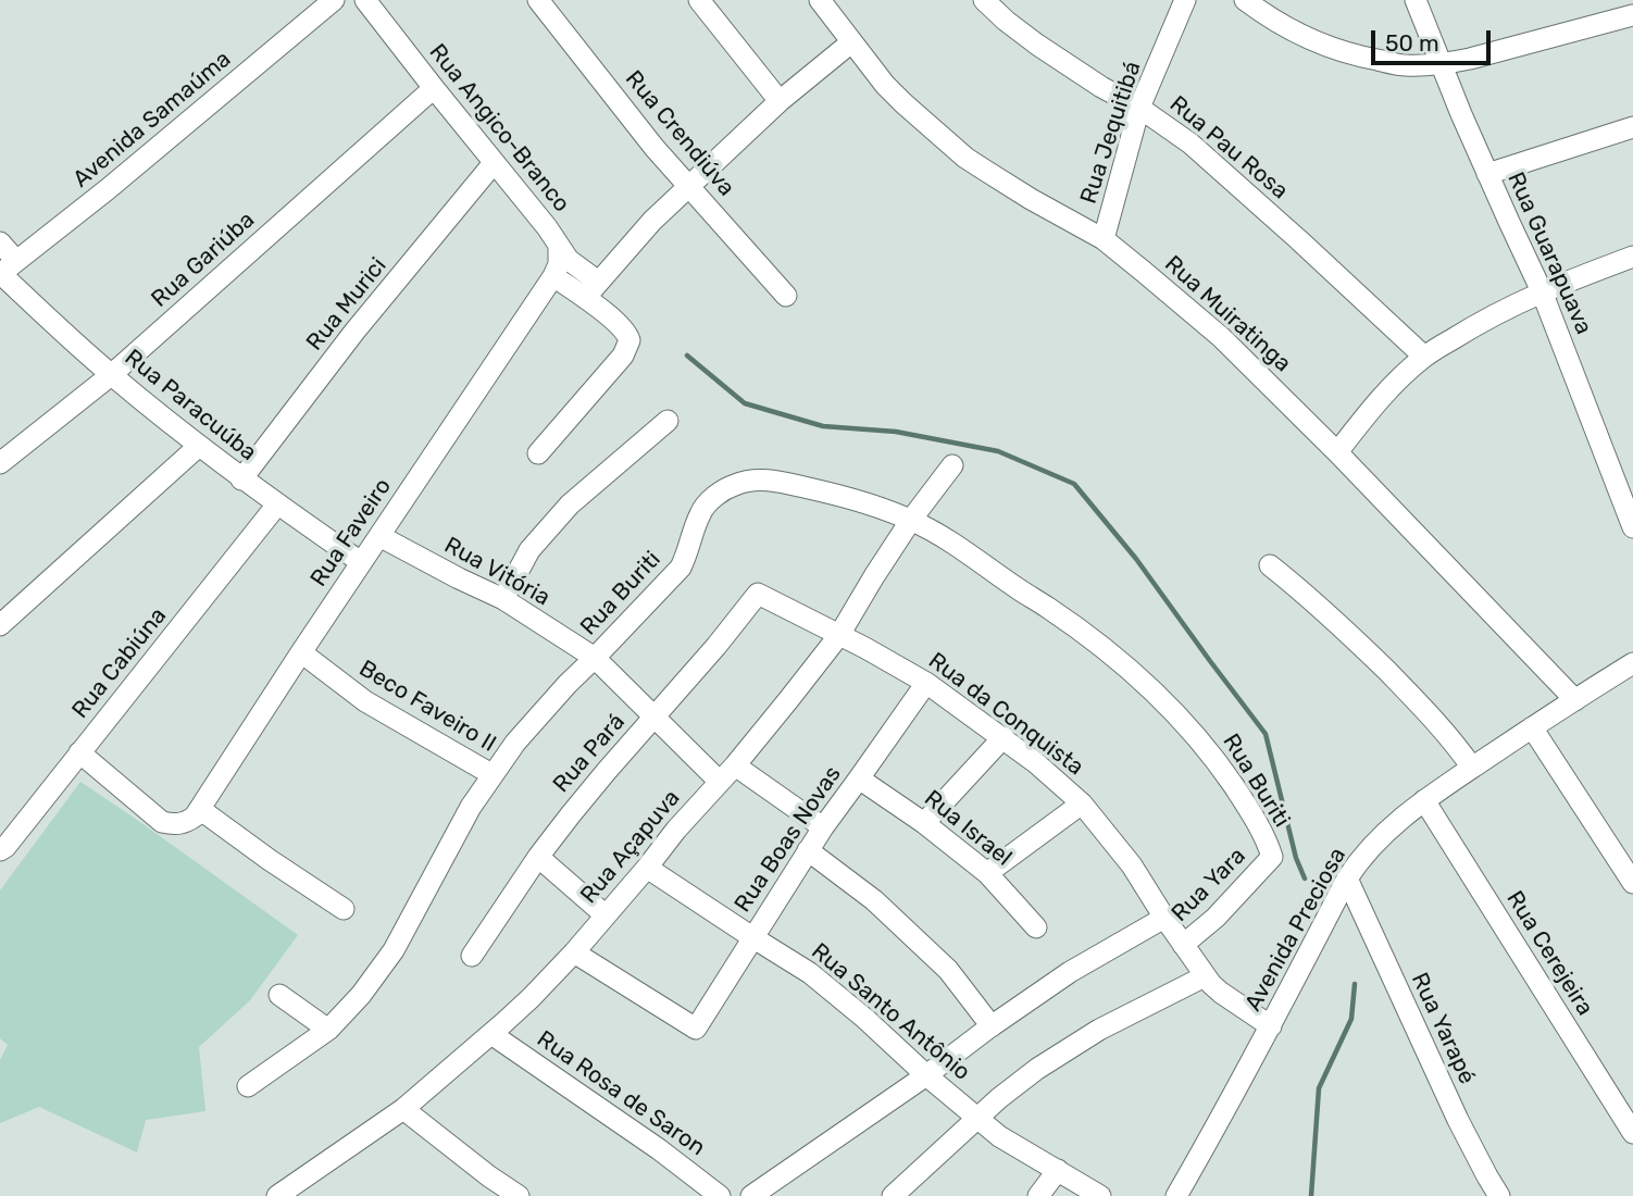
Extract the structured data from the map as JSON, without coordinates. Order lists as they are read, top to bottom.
{
  "streets": {
    "street": [
      "Avenida Samaúma",
      "Rua Angico-Branco",
      "Rua Jequitibá",
      "Rua Crendiúva",
      "Rua Pau Rosa",
      "Rua Guarapuava",
      "Rua Gariúba",
      "Rua Murici",
      "Rua Muiratinga",
      "Rua Paracuúba",
      "Rua Faveiro",
      "Rua Vitória",
      "Rua Buriti",
      "Rua Cabiúna",
      "Beco Faveiro II",
      "Rua da Conquista",
      "Rua Pará",
      "Rua Israel",
      "Rua Boas Novas",
      "Rua Açapuva",
      "Rua Yara",
      "Avenida Preciosa",
      "Rua Cerejeira",
      "Rua Santo Antônio",
      "Rua Yarapé",
      "Rua Rosa de Saron"
    ]
  },
  "crossings": [
    ["Avenida Samaúma", "Rua Paracuúba"],
    ["Rua Angico-Branco", "Rua Gariúba"],
    ["Rua Angico-Branco", "Rua Murici"],
    ["Rua Angico-Branco", "Rua Faveiro"],
    ["Rua Jequitibá", "Rua Pau Rosa"],
    ["Rua Jequitibá", "Rua Muiratinga"],
    ["Rua Gariúba", "Rua Paracuúba"],
    ["Rua Murici", "Rua Paracuúba"],
    ["Rua Muiratinga", "Avenida Preciosa"],
    ["Rua Paracuúba", "Rua Faveiro"],
    ["Rua Paracuúba", "Rua Cabiúna"],
    ["Rua Faveiro", "Rua Vitória"],
    ["Rua Faveiro", "Beco Faveiro II"],
    ["Rua Vitória", "Rua Buriti"],
    ["Rua Vitória", "Rua Pará"],
    ["Rua Vitória", "Rua Açapuva"],
    ["Rua Buriti", "Beco Faveiro II"],
    ["Rua Buriti", "Rua Açapuva"],
    ["Rua Buriti", "Rua Yara"],
    ["Rua da Conquista", "Rua Pará"],
    ["Rua da Conquista", "Rua Boas Novas"],
    ["Rua da Conquista", "Rua Açapuva"],
    ["Rua da Conquista", "Rua Yara"],
    ["Rua da Conquista", "Avenida Preciosa"],
    ["Rua Israel", "Rua Boas Novas"],
    ["Rua Boas Novas", "Rua Açapuva"],
    ["Rua Boas Novas", "Rua Santo Antônio"],
    ["Rua Açapuva", "Rua Santo Antônio"],
    ["Rua Açapuva", "Rua Rosa de Saron"],
    ["Avenida Preciosa", "Rua Cerejeira"],
    ["Avenida Preciosa", "Rua Yarapé"]
  ],
  "scale_bar": "50 m"
}
